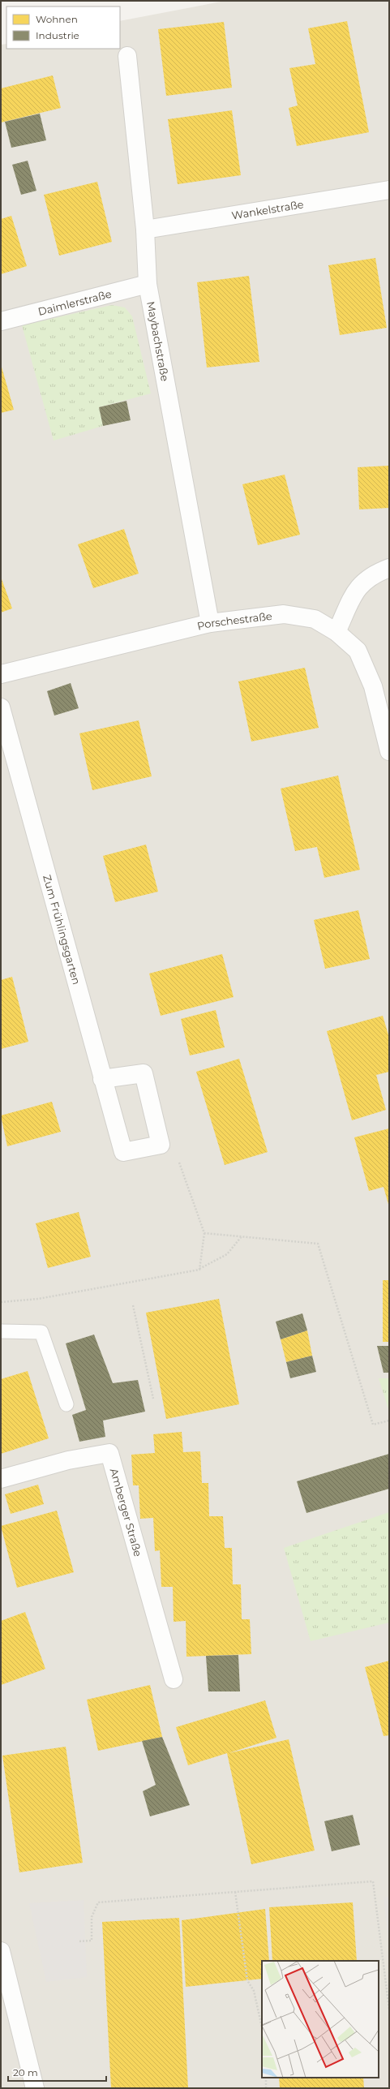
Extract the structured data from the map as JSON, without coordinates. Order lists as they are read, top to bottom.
{
  "streets": {
    "street": [
      "Wankelstraße",
      "Daimlerstraße",
      "Maybachstraße",
      "Porschestraße",
      "Zum Frühlingsgarten",
      "Amberger Straße"
    ]
  },
  "crossings": [
    ["Wankelstraße", "Maybachstraße"],
    ["Daimlerstraße", "Maybachstraße"],
    ["Maybachstraße", "Porschestraße"]
  ],
  "legend": ["Wohnen", "Industrie"],
  "scale_bar": "20 m"
}
